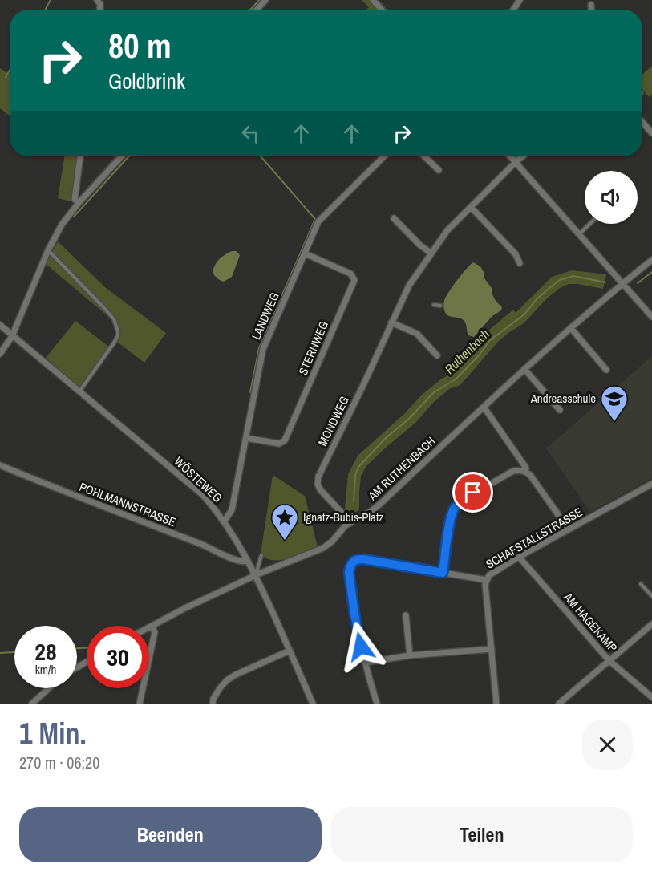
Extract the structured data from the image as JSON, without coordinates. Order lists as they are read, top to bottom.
{
  "streets": {
    "street": [
      "LANDWEG",
      "STERNWEG",
      "MONDWEG",
      "AM RUTHENBACH",
      "WÖSTEWEG",
      "POHLMANNSTRASSE",
      "SCHAFSTALLSTRASSE",
      "AM HAGEKAMP"
    ]
  },
  "crossings": [
    ["LANDWEG", "STERNWEG"],
    ["LANDWEG", "WÖSTEWEG"],
    ["MONDWEG", "AM RUTHENBACH"],
    ["AM RUTHENBACH", "WÖSTEWEG"],
    ["WÖSTEWEG", "POHLMANNSTRASSE"],
    ["SCHAFSTALLSTRASSE", "AM HAGEKAMP"]
  ],
  "water": ["Ruthenbach"],
  "places": {
    "school or university": ["Andreasschule"],
    "place": ["Ignatz-Bubis-Platz"]
  },
  "page": {
    "turn": ["80 m", "Goldbrink"],
    "speed": "28 km/h",
    "limit": "30",
    "heading": ["1 Min.", "270 m · 06:20"],
    "buttons": ["Beenden", "Teilen"]
  }
}
